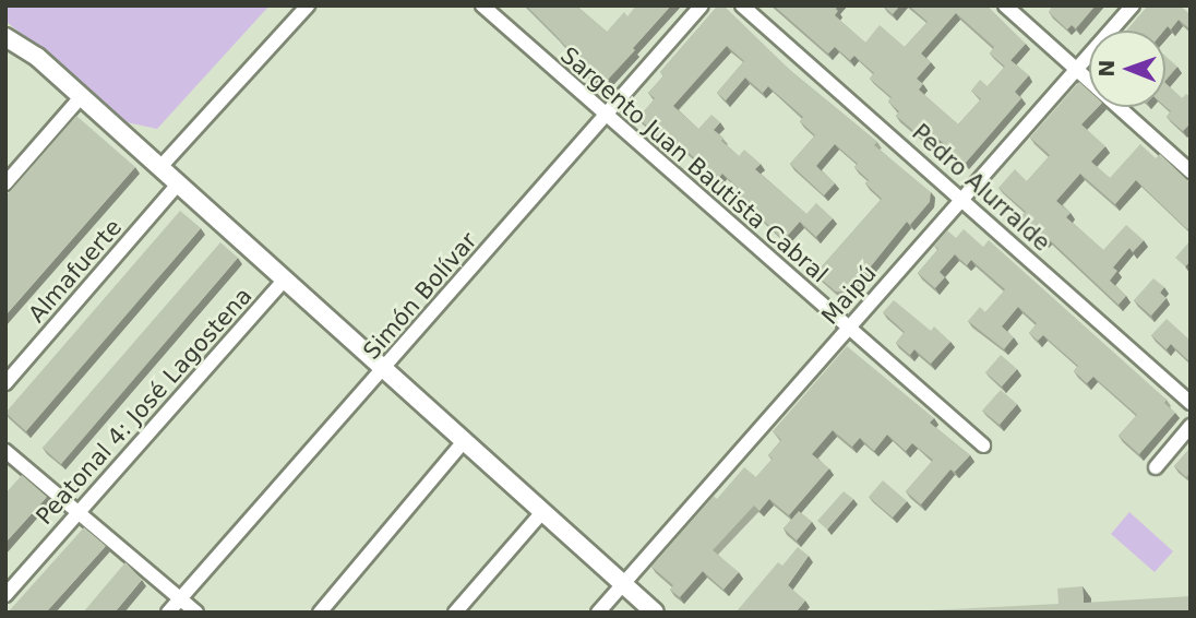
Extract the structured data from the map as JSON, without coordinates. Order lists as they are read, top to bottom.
{
  "streets": {
    "street": [
      "Sargento Juan Bautista Cabral",
      "Pedro Alurralde",
      "Almafuerte",
      "Maipú",
      "Simón Bolívar",
      "Peatonal 4: José Lagostena"
    ]
  },
  "crossings": [
    ["Sargento Juan Bautista Cabral", "Maipú"],
    ["Sargento Juan Bautista Cabral", "Simón Bolívar"],
    ["Pedro Alurralde", "Maipú"]
  ],
  "north": "left"
}
